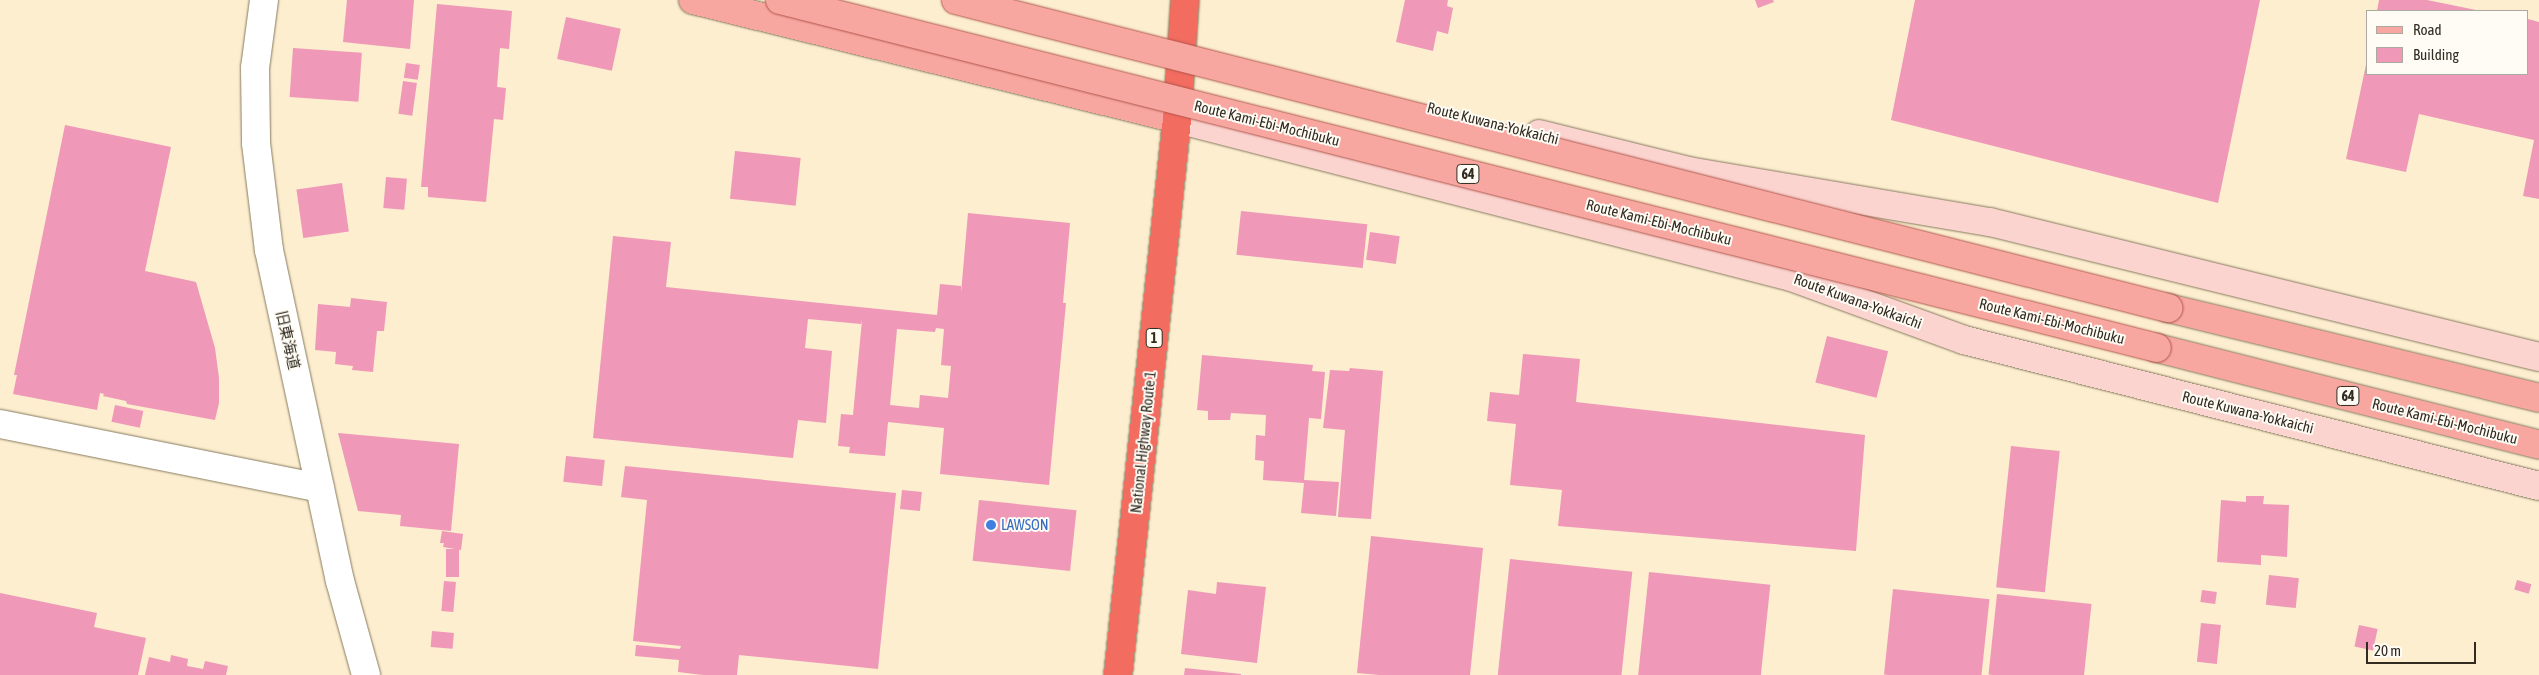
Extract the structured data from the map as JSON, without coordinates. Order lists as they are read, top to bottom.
{
  "streets": {
    "highway": ["1", "National Highway Route 1"],
    "main road": ["Route Kami-Ebi-Mochibuku", "Route Kuwana-Yokkaichi", "64"],
    "street": ["旧東海道"]
  },
  "crossings": [
    ["Route Kuwana-Yokkaichi", "National Highway Route 1"]
  ],
  "places": ["LAWSON"],
  "legend": ["Road", "Building"],
  "scale_bar": "20 m"
}
